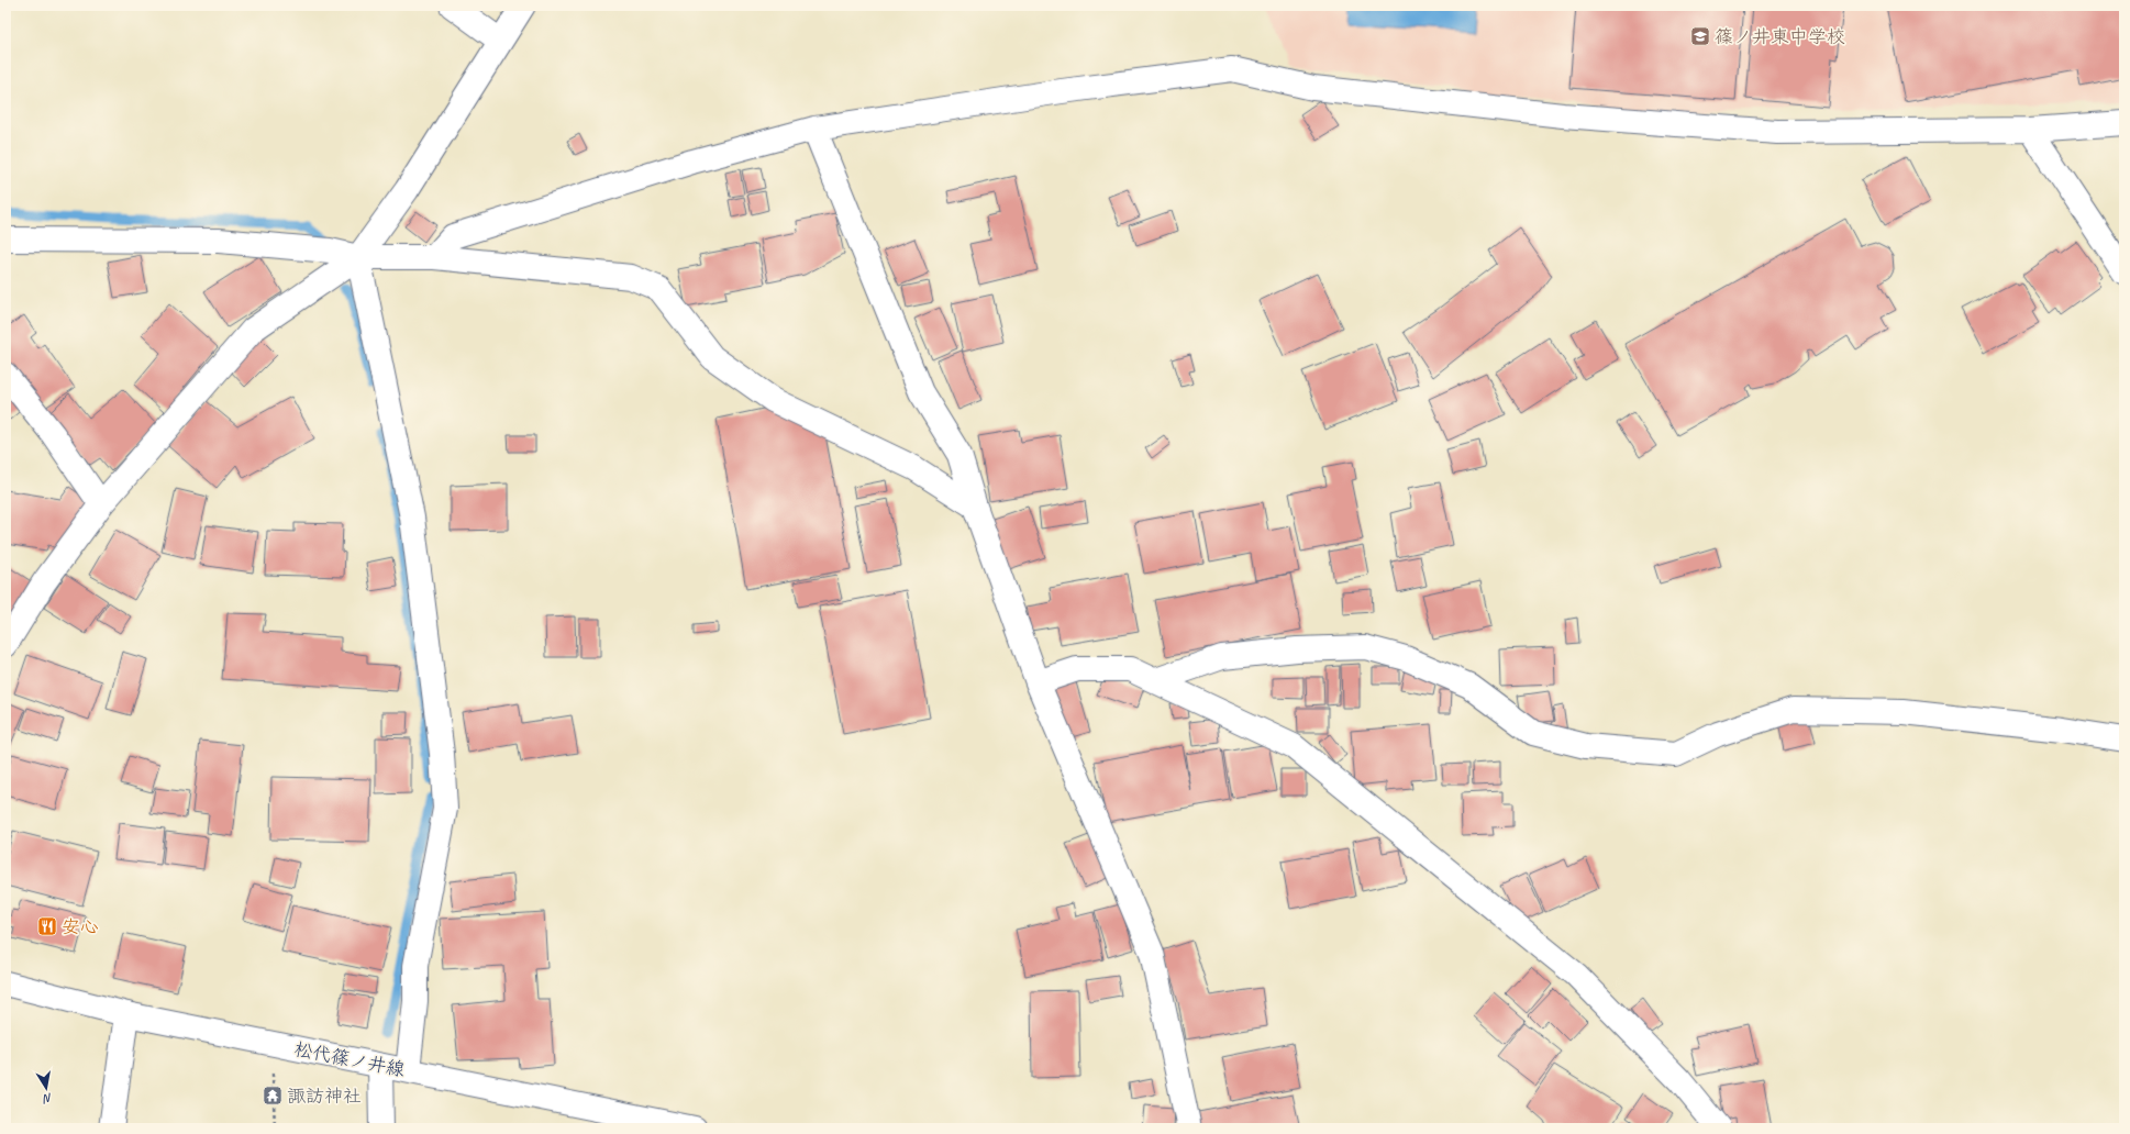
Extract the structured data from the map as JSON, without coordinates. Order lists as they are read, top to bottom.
{
  "streets": {
    "street": ["松代篠ノ井線"]
  },
  "places": {
    "school or university": ["篠ノ井東中学校"],
    "restaurant": ["安心"],
    "temple": ["諏訪神社"]
  },
  "north": "bottom"
}
